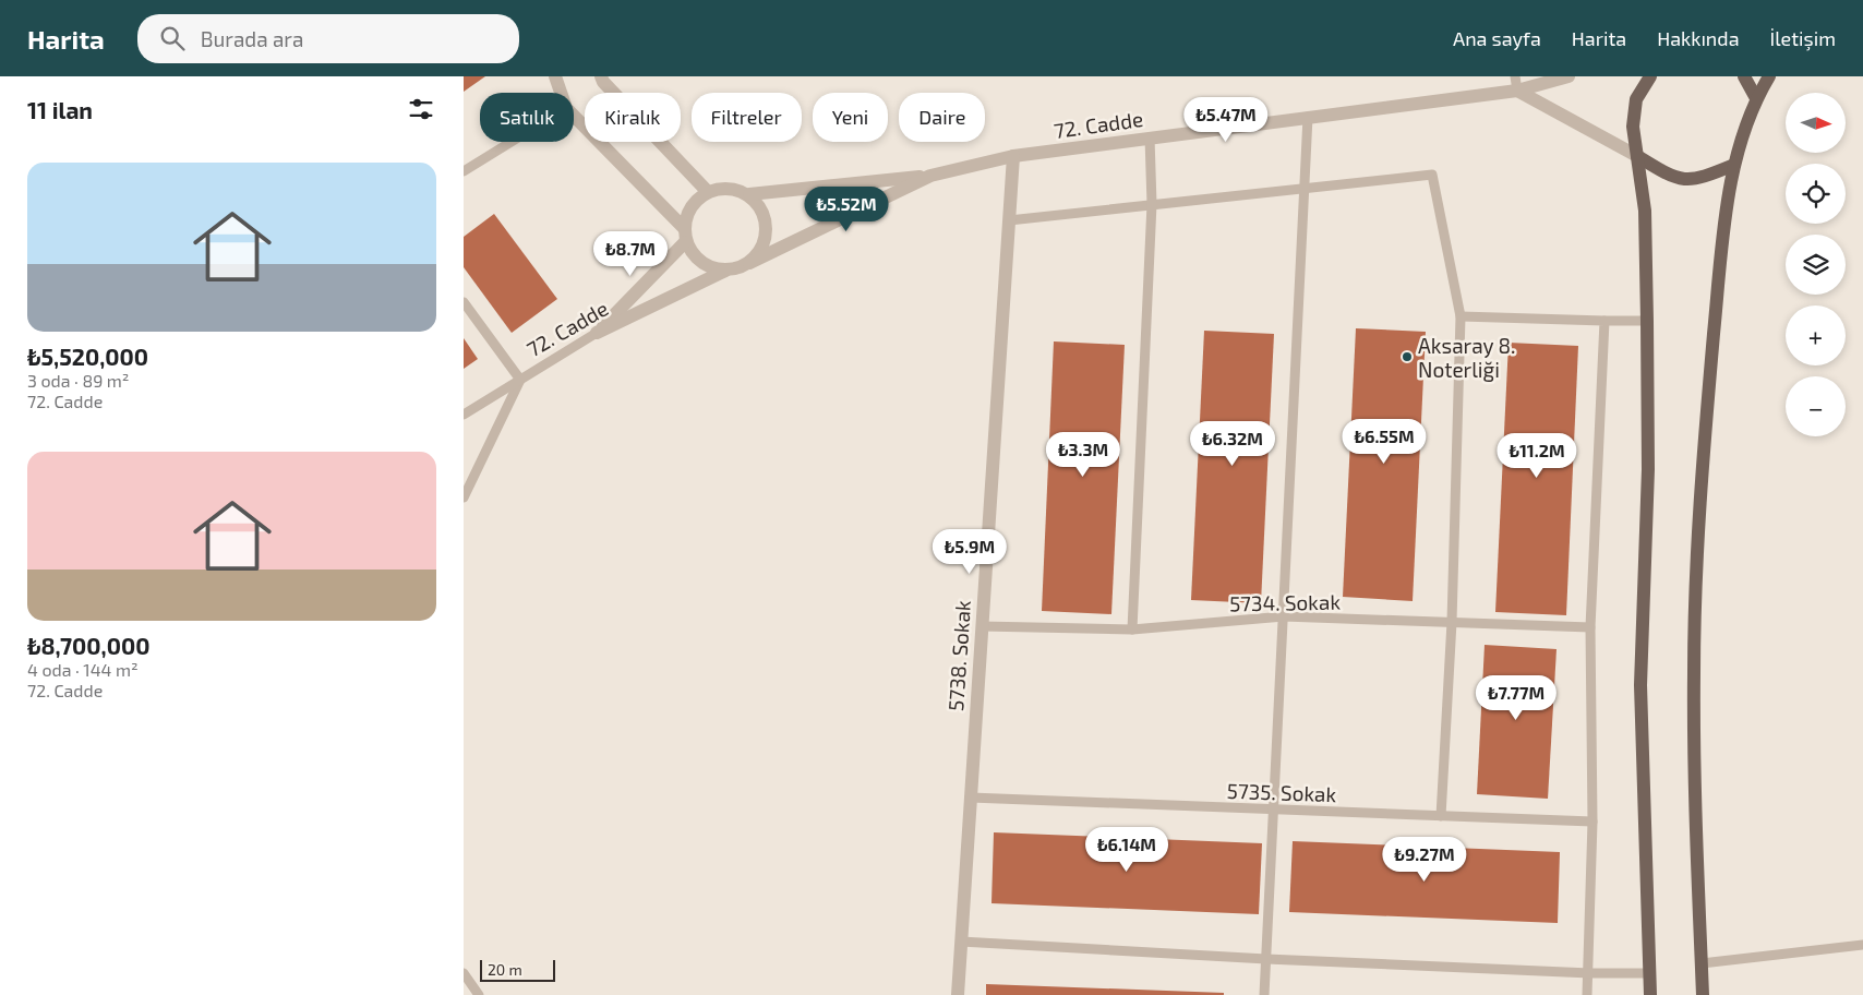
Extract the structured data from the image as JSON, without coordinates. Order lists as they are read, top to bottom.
{
  "streets": {
    "street": ["72. Cadde", "5738. Sokak"],
    "lane": ["5734. Sokak", "5735. Sokak"]
  },
  "crossings": [
    ["72. Cadde", "5738. Sokak"],
    ["5734. Sokak", "5738. Sokak"],
    ["5738. Sokak", "5735. Sokak"]
  ],
  "places": ["Aksaray 8. Noterliği"],
  "scale_bar": "20 m",
  "north": "right",
  "page": {
    "header": "Harita",
    "search": "Burada ara",
    "nav": [
      "Ana sayfa",
      "Harita",
      "Hakkında",
      "İletişim"
    ],
    "heading": "11 ilan",
    "map_buttons": ["+", "−"],
    "chip": [
      "Satılık",
      "Kiralık",
      "Filtreler",
      "Yeni",
      "Daire"
    ],
    "price": [
      "₺5.47M",
      "₺5.52M",
      "₺8.7M",
      "₺6.55M",
      "₺6.32M",
      "₺3.3M",
      "₺11.2M",
      "₺5.9M",
      "₺7.77M",
      "₺6.14M",
      "₺9.27M"
    ],
    "list": [
      {
        "name": "₺5,520,000",
        "note": "3 oda · 89 m² · 72. Cadde"
      },
      {
        "name": "₺8,700,000",
        "note": "4 oda · 144 m² · 72. Cadde"
      }
    ],
    "scale": "20 m"
  }
}
